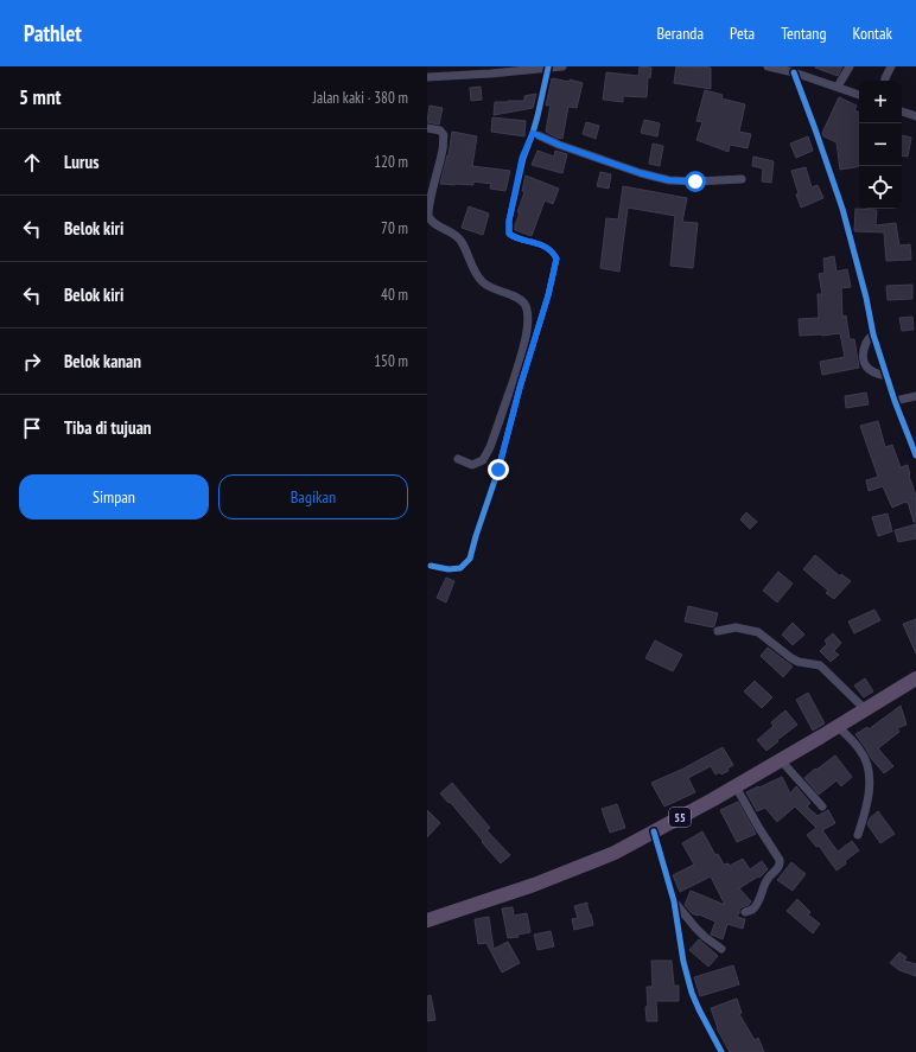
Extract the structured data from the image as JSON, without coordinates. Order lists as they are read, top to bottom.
{
  "streets": {
    "highway": ["55"]
  },
  "page": {
    "header": "Pathlet",
    "nav": [
      "Beranda",
      "Peta",
      "Tentang",
      "Kontak"
    ],
    "heading": ["5 mnt", "Jalan kaki · 380 m"],
    "map_buttons": ["+", "−"],
    "list": [
      ["Lurus", "120 m"],
      ["Belok kiri", "70 m"],
      ["Belok kiri", "40 m"],
      ["Belok kanan", "150 m"],
      "Tiba di tujuan"
    ],
    "buttons": ["Simpan", "Bagikan"]
  }
}
